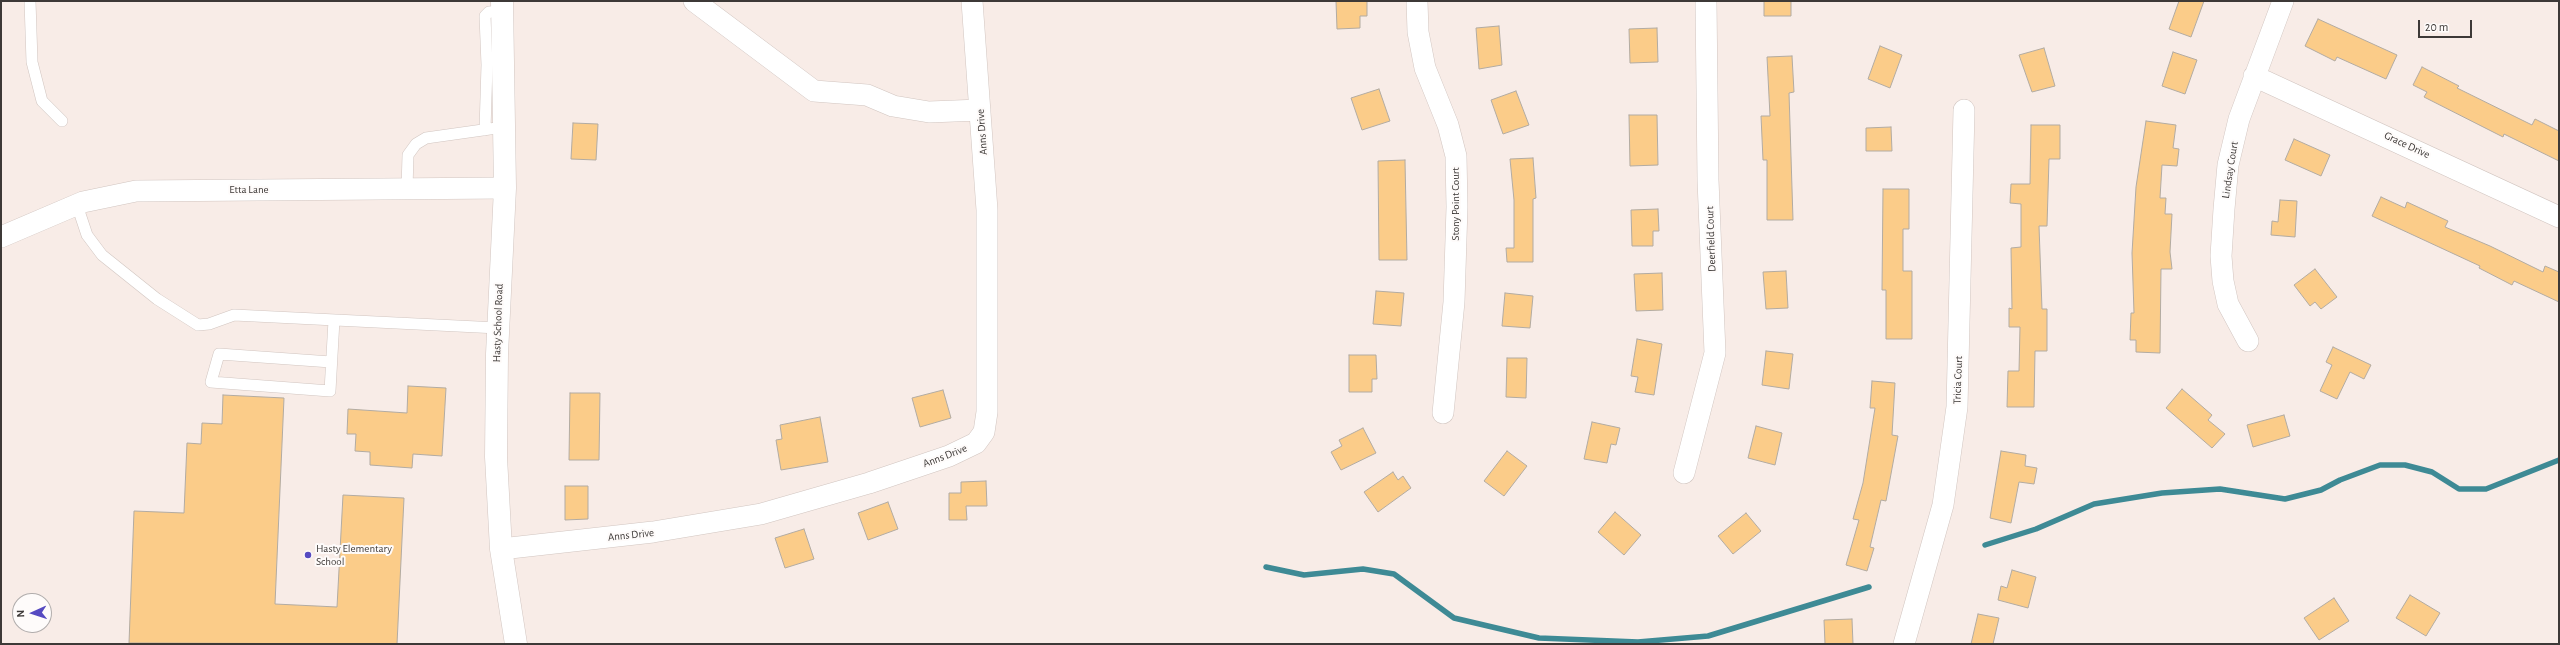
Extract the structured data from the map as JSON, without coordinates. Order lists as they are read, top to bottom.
{
  "streets": {
    "street": [
      "Anns Drive",
      "Grace Drive",
      "Lindsay Court",
      "Etta Lane",
      "Stony Point Court",
      "Deerfield Court",
      "Hasty School Road",
      "Tricia Court"
    ]
  },
  "crossings": [
    ["Anns Drive", "Hasty School Road"],
    ["Grace Drive", "Lindsay Court"],
    ["Etta Lane", "Hasty School Road"]
  ],
  "places": ["Hasty Elementary School"],
  "scale_bar": "20 m",
  "north": "left"
}
